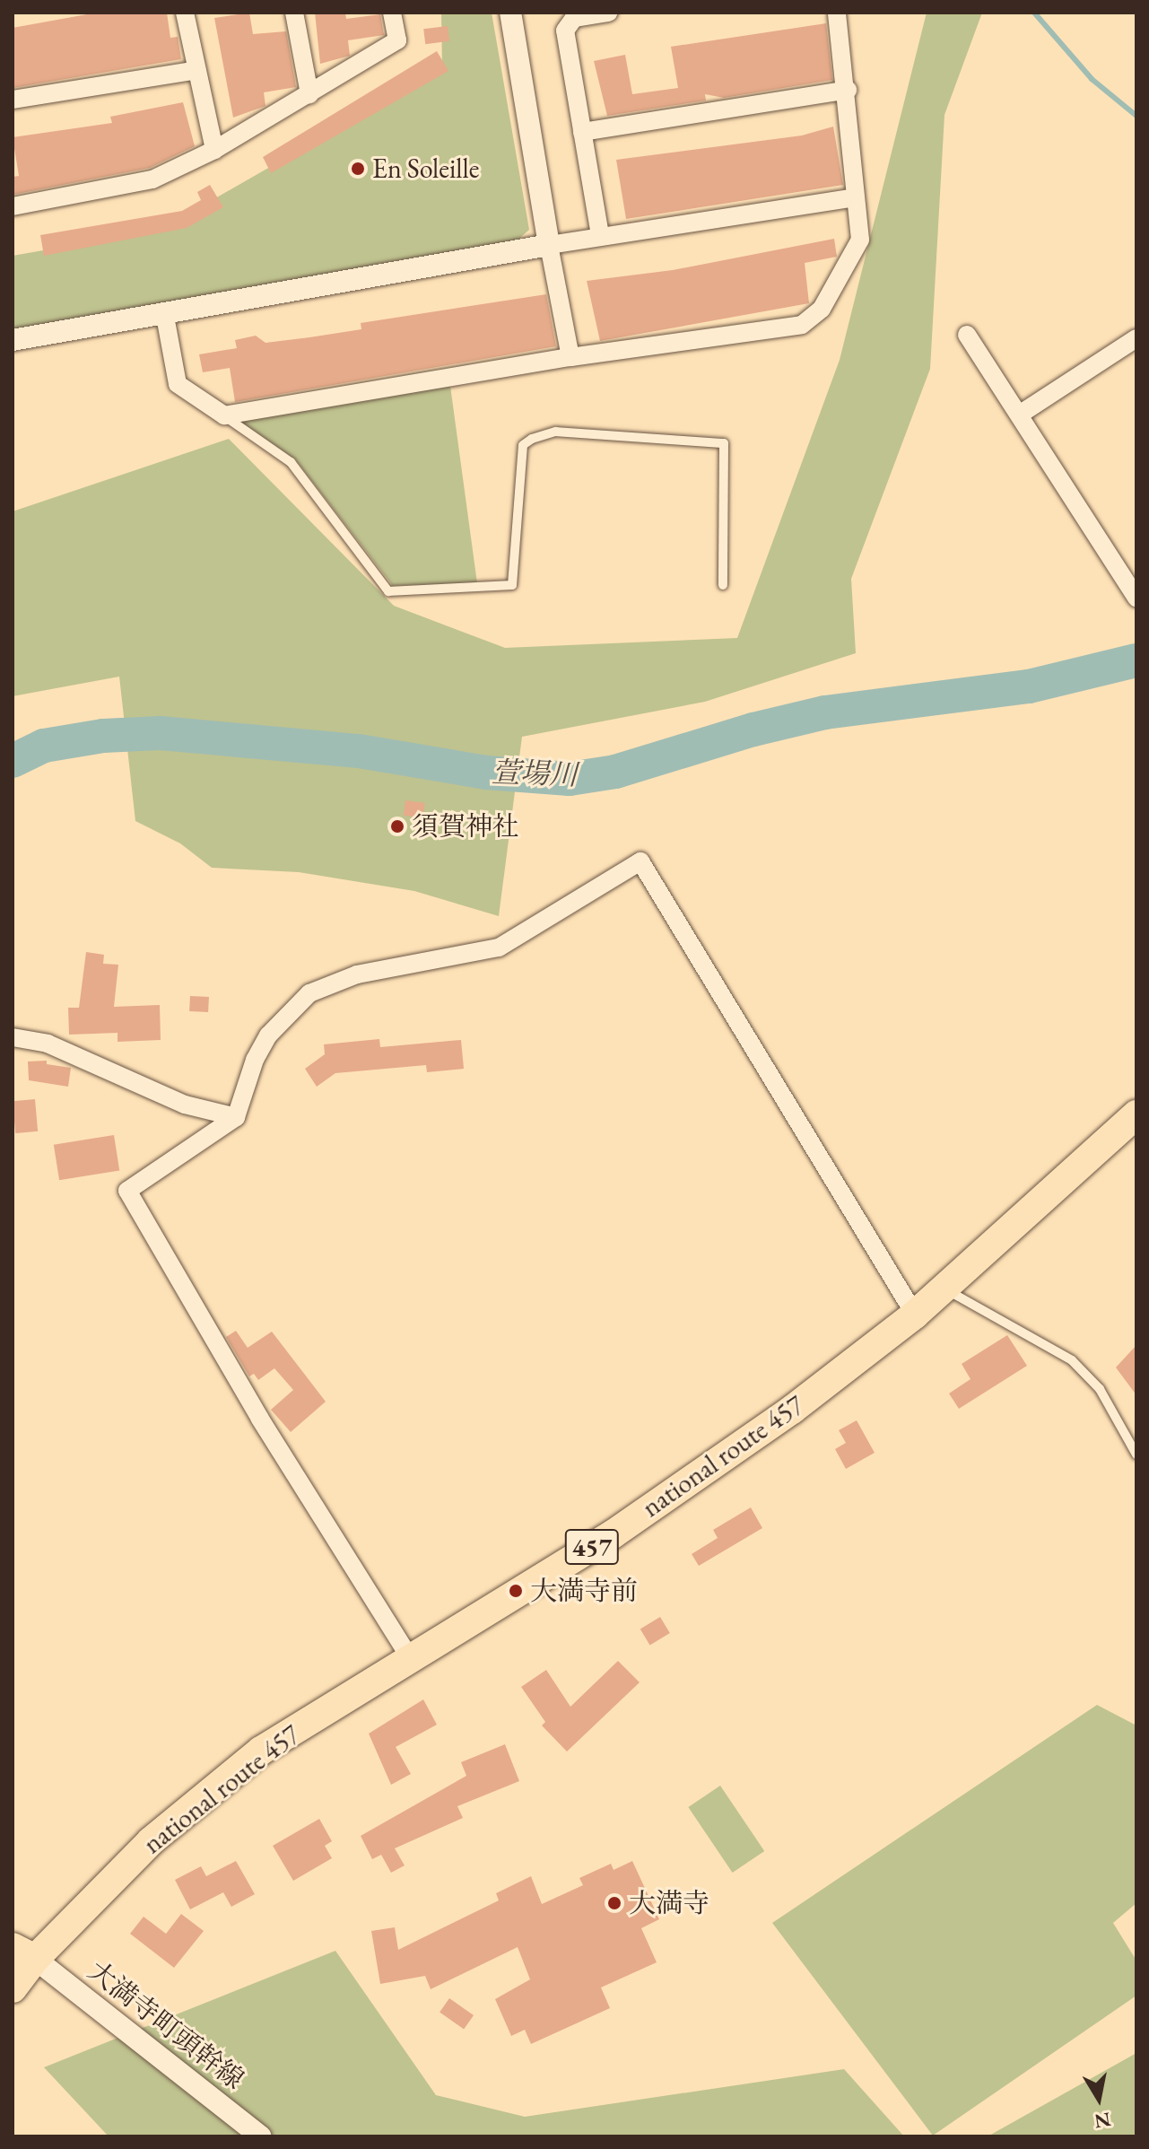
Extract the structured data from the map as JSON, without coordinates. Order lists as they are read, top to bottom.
{
  "streets": {
    "highway": ["national route 457", "457"],
    "street": ["大満寺町頭幹線"]
  },
  "crossings": [
    ["national route 457", "457"],
    ["national route 457", "大満寺町頭幹線"],
    ["457", "大満寺町頭幹線"]
  ],
  "water": ["萱場川"],
  "places": [
    "En Soleille",
    "須賀神社",
    "大満寺前",
    "大満寺"
  ],
  "north": "bottom"
}
